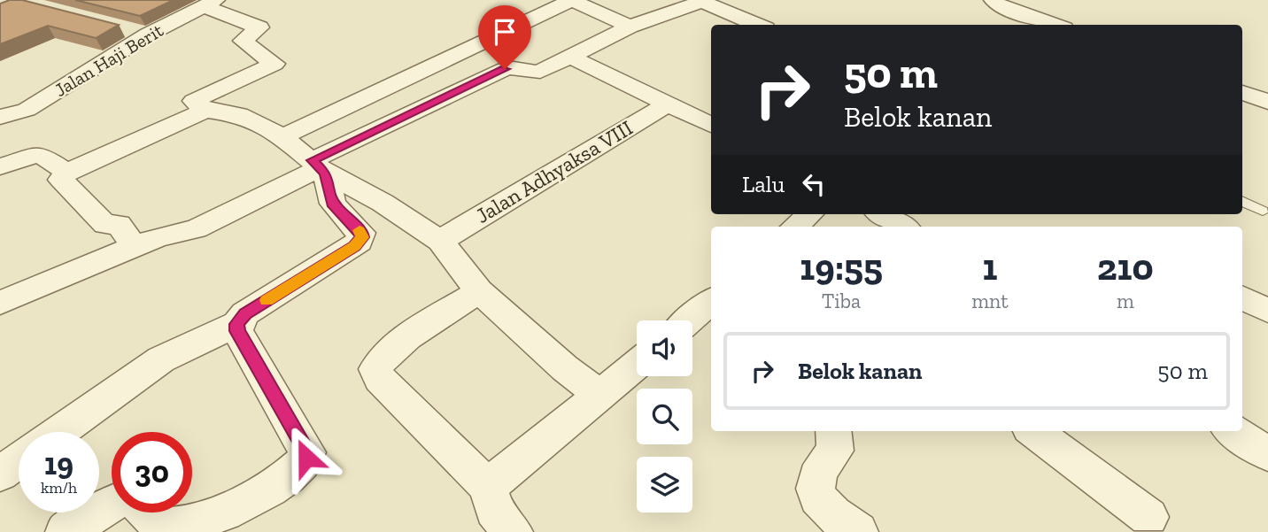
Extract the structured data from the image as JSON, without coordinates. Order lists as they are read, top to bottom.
{
  "streets": {
    "street": ["Jalan Haji Berit", "Jalan Adhyaksa VIII"]
  },
  "page": {
    "turn": ["50 m", "Belok kanan"],
    "then": "Lalu",
    "eta": [
      "19:55",
      "Tiba",
      "1",
      "mnt",
      "210",
      "m"
    ],
    "list": [
      {
        "name": "Belok kanan",
        "value": "50 m"
      }
    ],
    "speed": "19 km/h",
    "limit": "30"
  }
}
